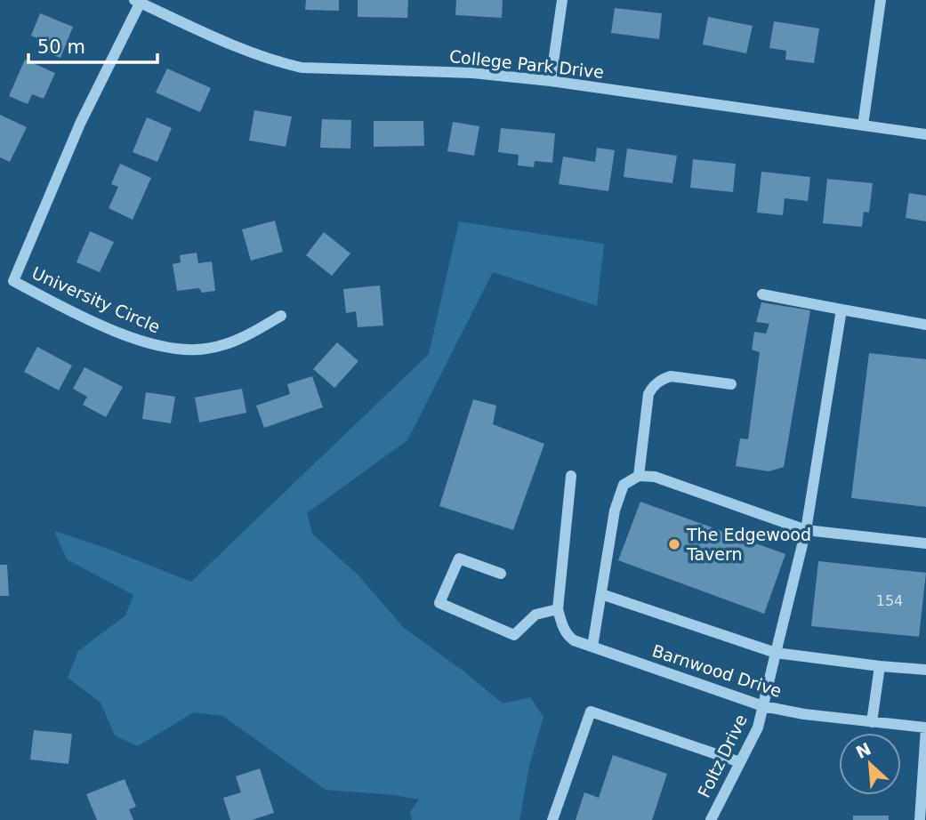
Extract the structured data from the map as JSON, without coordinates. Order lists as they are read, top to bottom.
{
  "streets": {
    "street": [
      "College Park Drive",
      "University Circle",
      "Barnwood Drive",
      "Foltz Drive"
    ]
  },
  "crossings": [
    ["College Park Drive", "University Circle"],
    ["Barnwood Drive", "Foltz Drive"]
  ],
  "places": ["The Edgewood Tavern"],
  "house_numbers": ["154"],
  "scale_bar": "50 m",
  "north": "top left"
}
